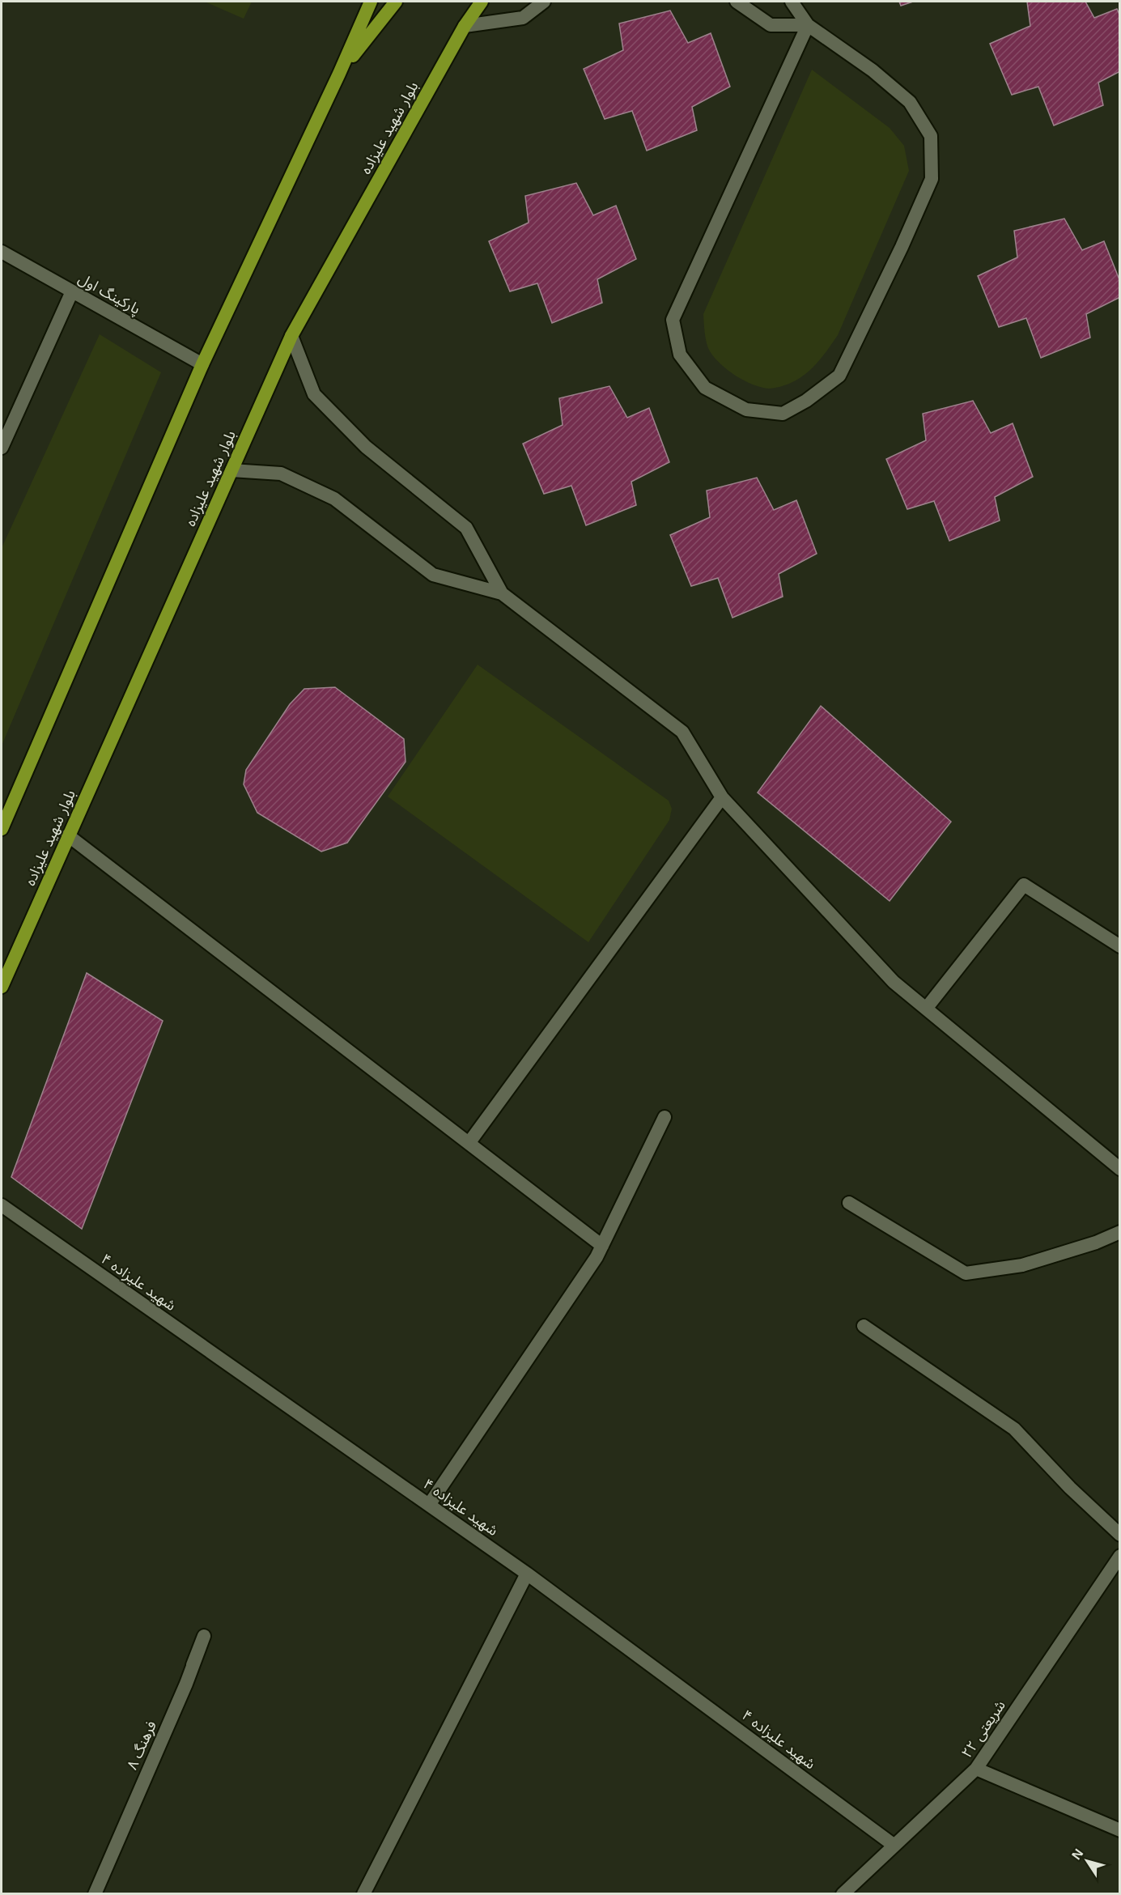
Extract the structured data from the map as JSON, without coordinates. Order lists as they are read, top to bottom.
{
  "streets": {
    "main road": ["بلوار شهید علیزاده"],
    "street": [
      "پارکینگ اول",
      "شهید علیزاده ۴",
      "شریعتی ۲۲",
      "فرهنگ ۸"
    ]
  },
  "crossings": [
    ["شهید علیزاده ۴", "شریعتی ۲۲"]
  ],
  "north": "top left"
}
